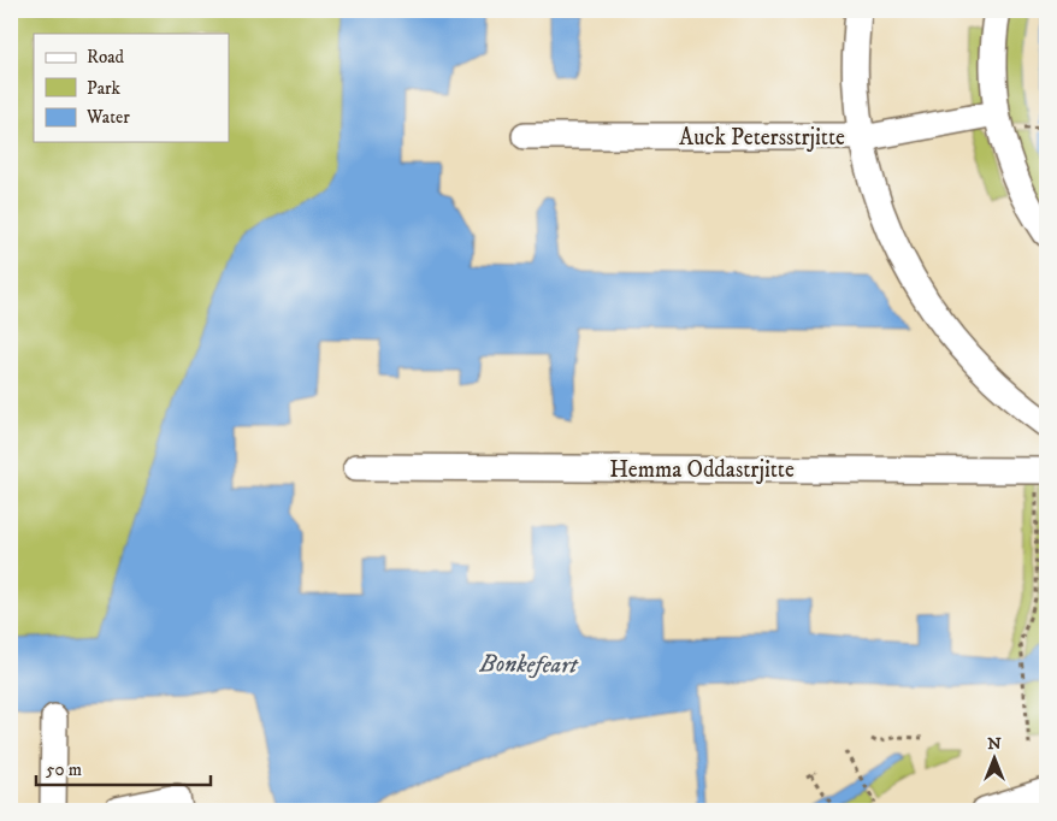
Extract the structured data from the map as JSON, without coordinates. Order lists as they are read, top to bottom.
{
  "streets": {
    "street": ["Auck Petersstrjitte", "Hemma Oddastrjitte"]
  },
  "water": ["Bonkefeart"],
  "legend": ["Road", "Park", "Water"],
  "scale_bar": "50 m",
  "north": "top"
}
